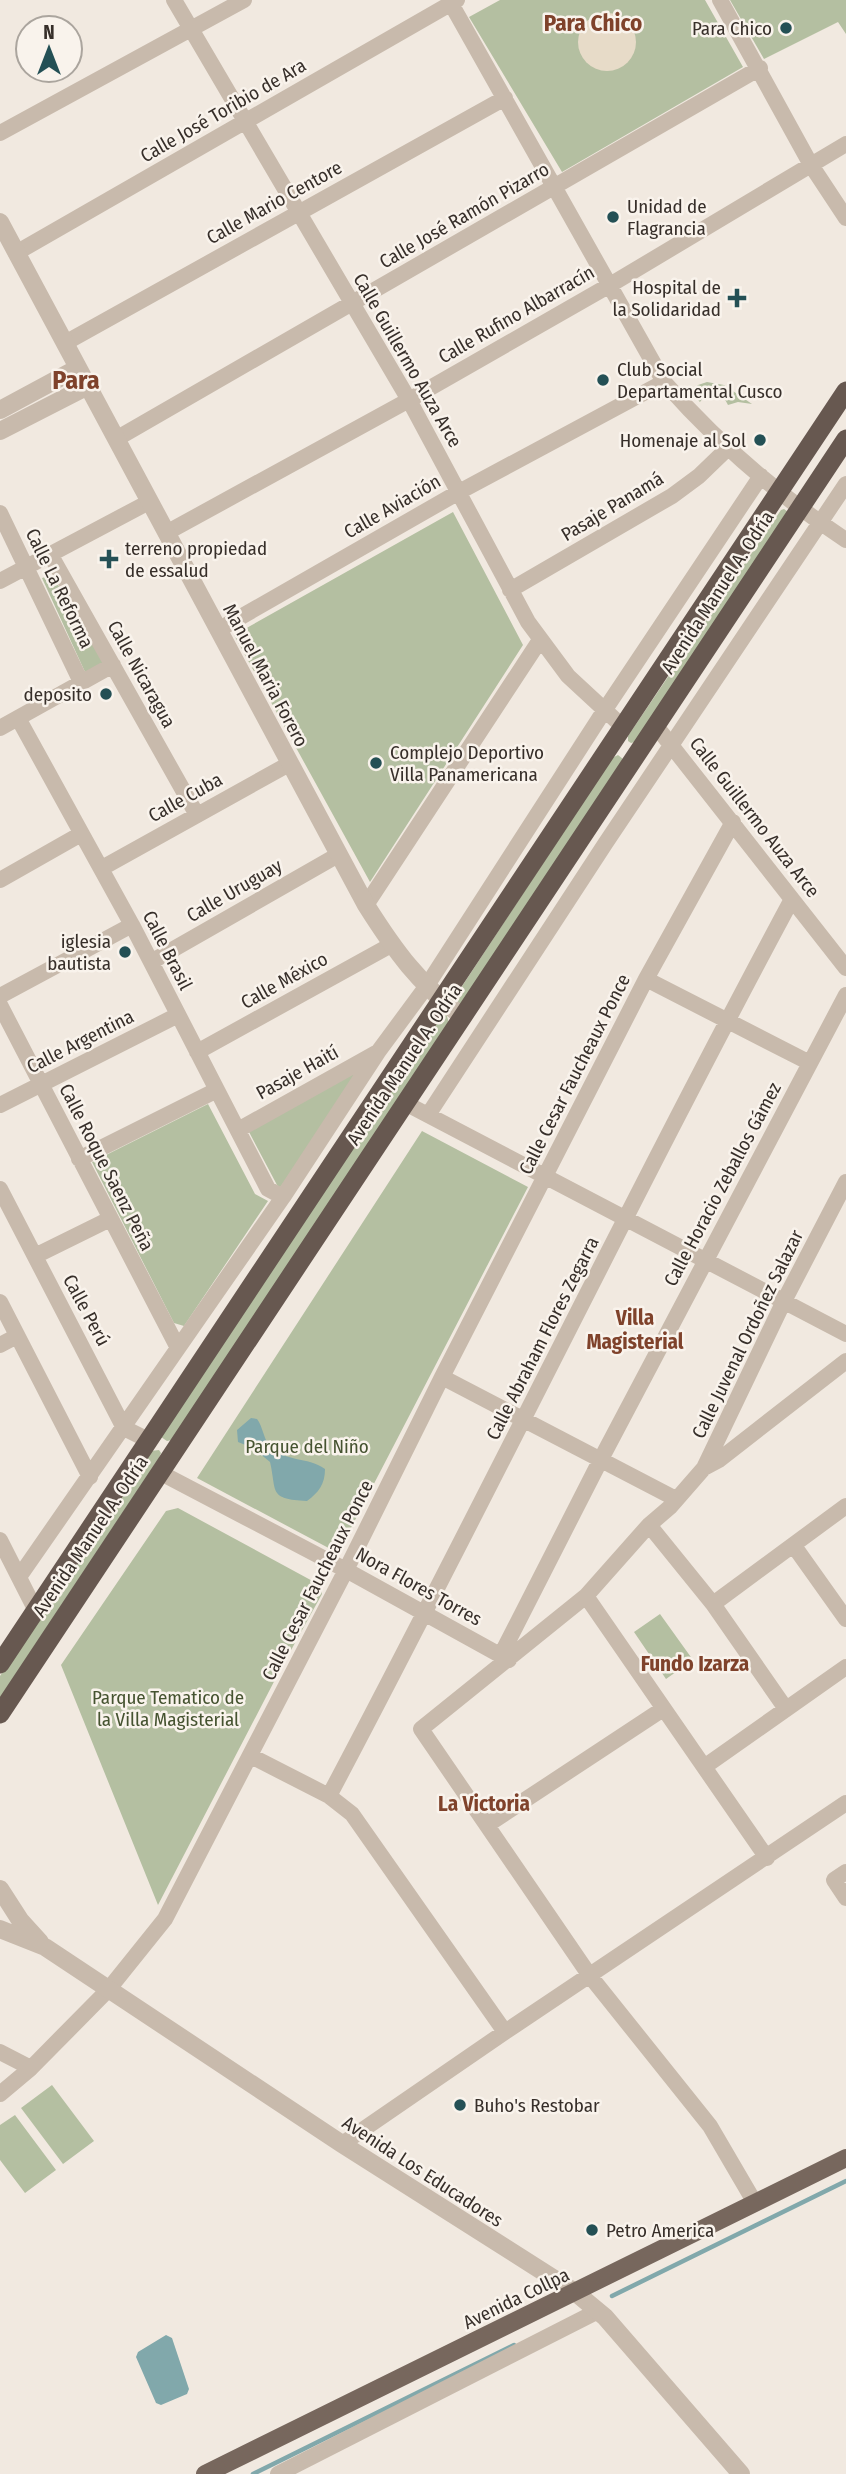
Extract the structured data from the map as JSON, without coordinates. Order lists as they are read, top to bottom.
{
  "streets": {
    "highway": ["Avenida Manuel A. Odría"],
    "main road": ["Avenida Collpa"],
    "street": [
      "Calle José Toribio de Ara",
      "Calle Mario Centore",
      "Calle José Ramón Pizarro",
      "Calle Rufino Albarracín",
      "Calle Guillermo Auza Arce",
      "Calle Aviación",
      "Pasaje Panamá",
      "Calle La Reforma",
      "Calle Nicaragua",
      "Manuel Maria Forero",
      "Calle Cuba",
      "Calle Uruguay",
      "Calle Brasil",
      "Calle México",
      "Calle Argentina",
      "Pasaje Haití",
      "Calle Cesar Faucheaux Ponce",
      "Calle Roque Saenz Peña",
      "Calle Horacio Zeballos Gámez",
      "Calle Perú",
      "Calle Juvenal Ordoñez Salazar",
      "Calle Abraham Flores Zegarra",
      "Nora Flores Torres",
      "Avenida Los Educadores"
    ]
  },
  "crossings": [
    ["Calle José Toribio de Ara", "Calle Guillermo Auza Arce"],
    ["Calle José Toribio de Ara", "Manuel Maria Forero"],
    ["Calle Mario Centore", "Calle Guillermo Auza Arce"],
    ["Calle Mario Centore", "Manuel Maria Forero"],
    ["Calle José Ramón Pizarro", "Calle Guillermo Auza Arce"],
    ["Calle José Ramón Pizarro", "Manuel Maria Forero"],
    ["Calle Rufino Albarracín", "Calle Guillermo Auza Arce"],
    ["Calle Rufino Albarracín", "Manuel Maria Forero"],
    ["Calle Guillermo Auza Arce", "Calle Aviación"],
    ["Calle Guillermo Auza Arce", "Pasaje Panamá"],
    ["Calle Guillermo Auza Arce", "Avenida Manuel A. Odría"],
    ["Calle Guillermo Auza Arce", "Calle Cesar Faucheaux Ponce"],
    ["Calle Guillermo Auza Arce", "Calle Abraham Flores Zegarra"],
    ["Calle Aviación", "Manuel Maria Forero"],
    ["Avenida Manuel A. Odría", "Manuel Maria Forero"],
    ["Avenida Manuel A. Odría", "Calle Brasil"],
    ["Avenida Manuel A. Odría", "Pasaje Haití"],
    ["Avenida Manuel A. Odría", "Calle Roque Saenz Peña"],
    ["Avenida Manuel A. Odría", "Calle Perú"],
    ["Avenida Manuel A. Odría", "Nora Flores Torres"],
    ["Calle Nicaragua", "Calle Cuba"],
    ["Manuel Maria Forero", "Calle Cuba"],
    ["Manuel Maria Forero", "Calle Uruguay"],
    ["Manuel Maria Forero", "Calle México"],
    ["Calle Cuba", "Calle Brasil"],
    ["Calle Uruguay", "Calle Brasil"],
    ["Calle Brasil", "Calle México"],
    ["Calle Brasil", "Calle Argentina"],
    ["Calle Brasil", "Pasaje Haití"],
    ["Calle Argentina", "Calle Roque Saenz Peña"],
    ["Calle Cesar Faucheaux Ponce", "Nora Flores Torres"],
    ["Calle Cesar Faucheaux Ponce", "Avenida Los Educadores"],
    ["Calle Horacio Zeballos Gámez", "Calle Juvenal Ordoñez Salazar"],
    ["Calle Horacio Zeballos Gámez", "Nora Flores Torres"],
    ["Calle Juvenal Ordoñez Salazar", "Nora Flores Torres"],
    ["Calle Abraham Flores Zegarra", "Nora Flores Torres"],
    ["Avenida Los Educadores", "Avenida Collpa"]
  ],
  "districts": [
    "Para Chico",
    "Para",
    "Villa Magisterial",
    "Fundo Izarza",
    "La Victoria"
  ],
  "parks": ["Parque del Niño", "Parque Tematico de la Villa Magisterial"],
  "places": {
    "other": [
      "Para Chico",
      "Unidad de Flagrancia",
      "Club Social Departamental Cusco",
      "Homenaje al Sol",
      "deposito",
      "Complejo Deportivo Villa Panamericana",
      "iglesia bautista",
      "Buho's Restobar",
      "Petro America"
    ],
    "health": ["Hospital de la Solidaridad", "terreno propiedad de essalud"]
  },
  "north": "top"
}
